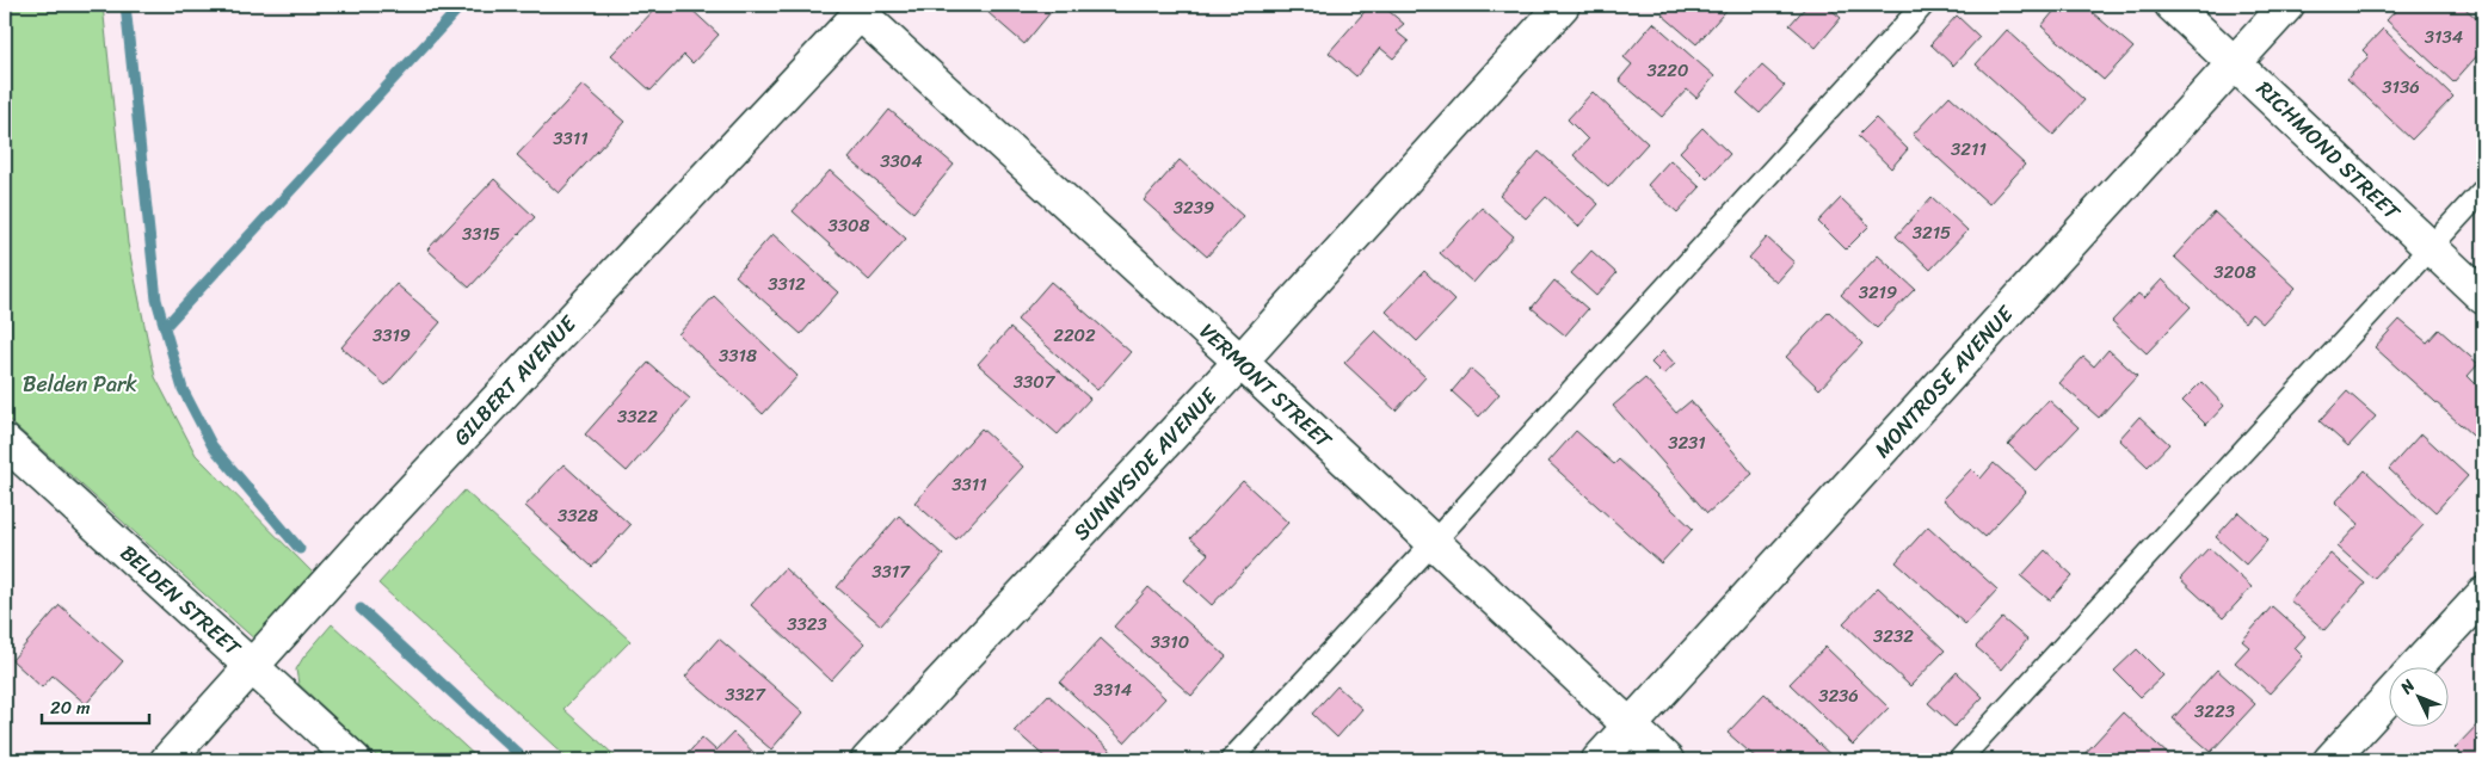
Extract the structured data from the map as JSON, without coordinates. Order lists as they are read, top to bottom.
{
  "streets": {
    "street": [
      "RICHMOND STREET",
      "GILBERT AVENUE",
      "MONTROSE AVENUE",
      "VERMONT STREET",
      "SUNNYSIDE AVENUE",
      "BELDEN STREET"
    ]
  },
  "crossings": [
    ["RICHMOND STREET", "MONTROSE AVENUE"],
    ["GILBERT AVENUE", "VERMONT STREET"],
    ["GILBERT AVENUE", "BELDEN STREET"],
    ["MONTROSE AVENUE", "VERMONT STREET"],
    ["VERMONT STREET", "SUNNYSIDE AVENUE"]
  ],
  "parks": ["Belden Park"],
  "house_numbers": [
    "3134",
    "3220",
    "3136",
    "3311",
    "3211",
    "3304",
    "3239",
    "3308",
    "3215",
    "3315",
    "3208",
    "3312",
    "3219",
    "3319",
    "2202",
    "3318",
    "3307",
    "3322",
    "3231",
    "3311",
    "3328",
    "3317",
    "3323",
    "3232",
    "3310",
    "3314",
    "3327",
    "3236",
    "3223"
  ],
  "scale_bar": "20 m",
  "north": "top left"
}
